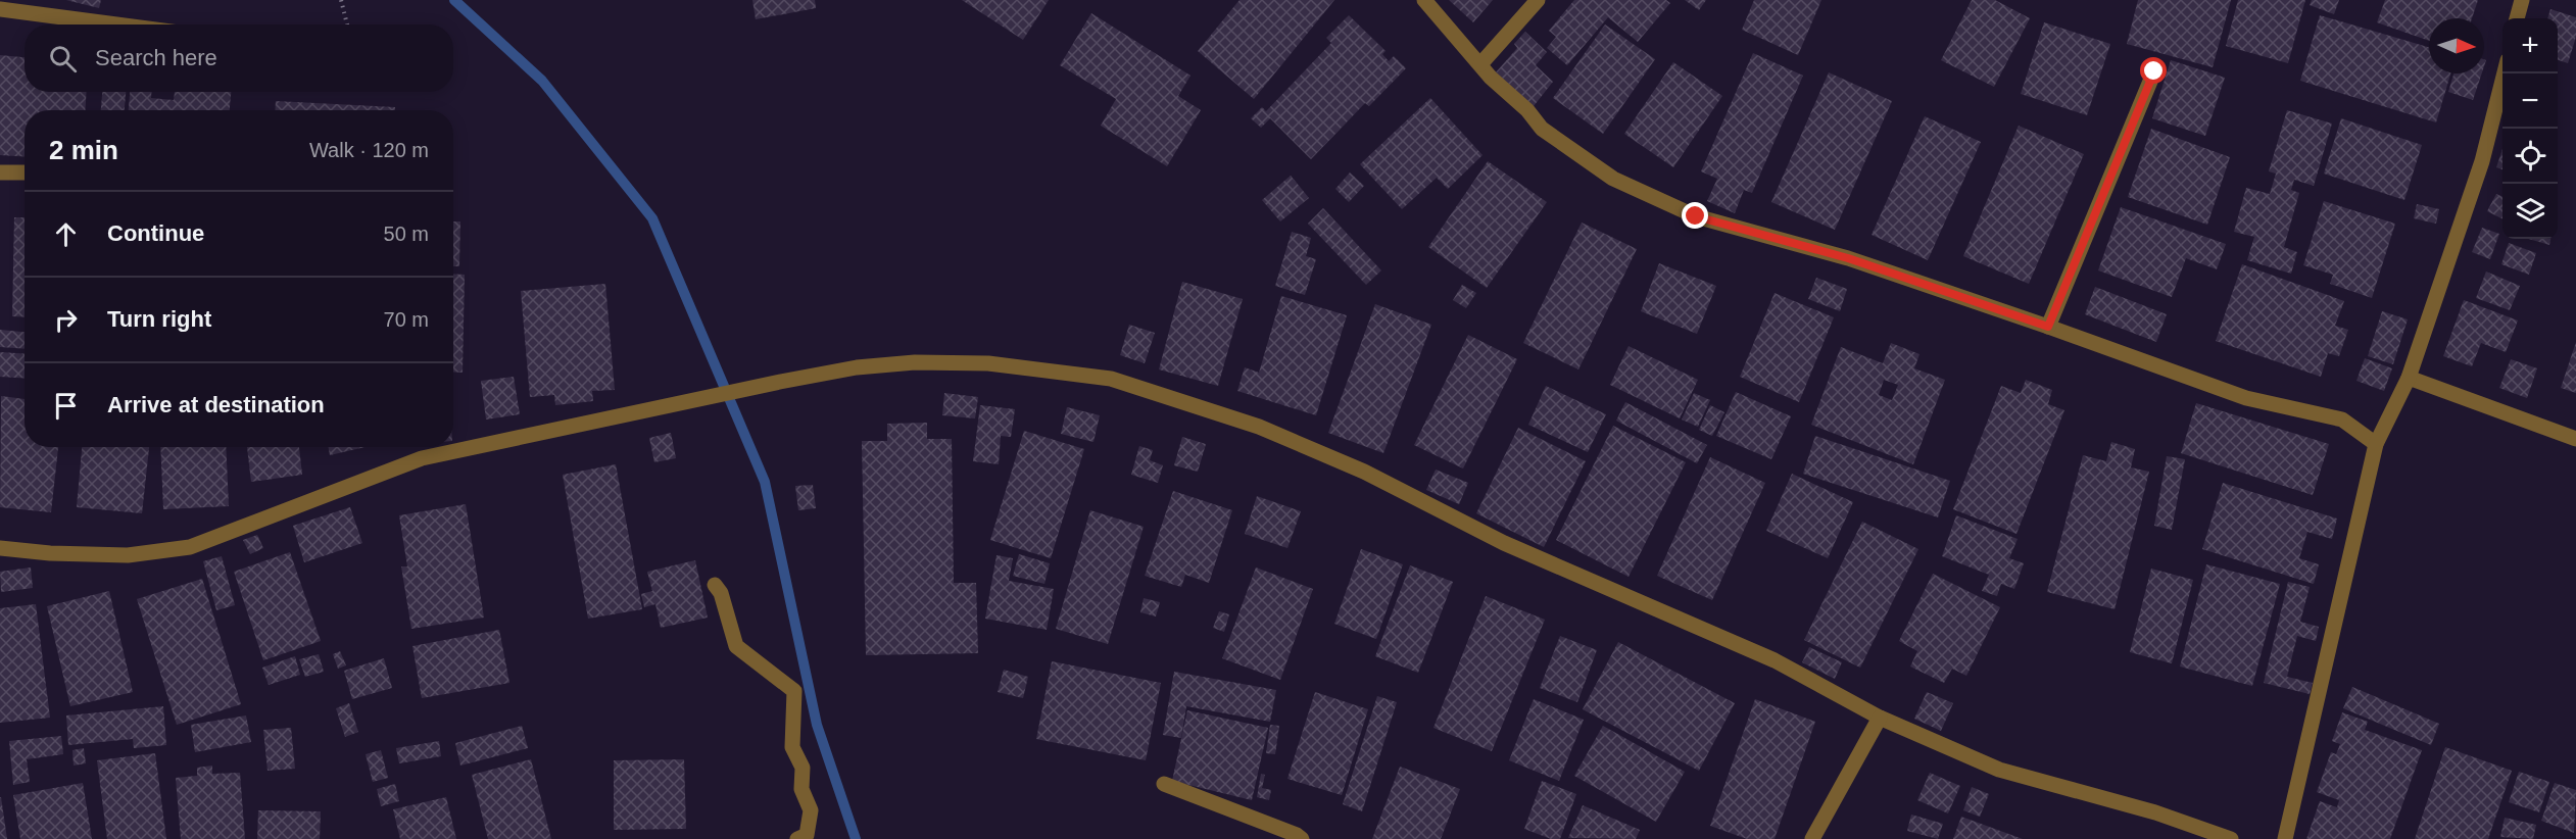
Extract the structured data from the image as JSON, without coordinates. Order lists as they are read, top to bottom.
{
  "north": "right",
  "page": {
    "map_buttons": ["+", "−"],
    "search": "Search here",
    "heading": ["2 min", "Walk · 120 m"],
    "list": [
      ["Continue", "50 m"],
      ["Turn right", "70 m"],
      "Arrive at destination"
    ]
  }
}
